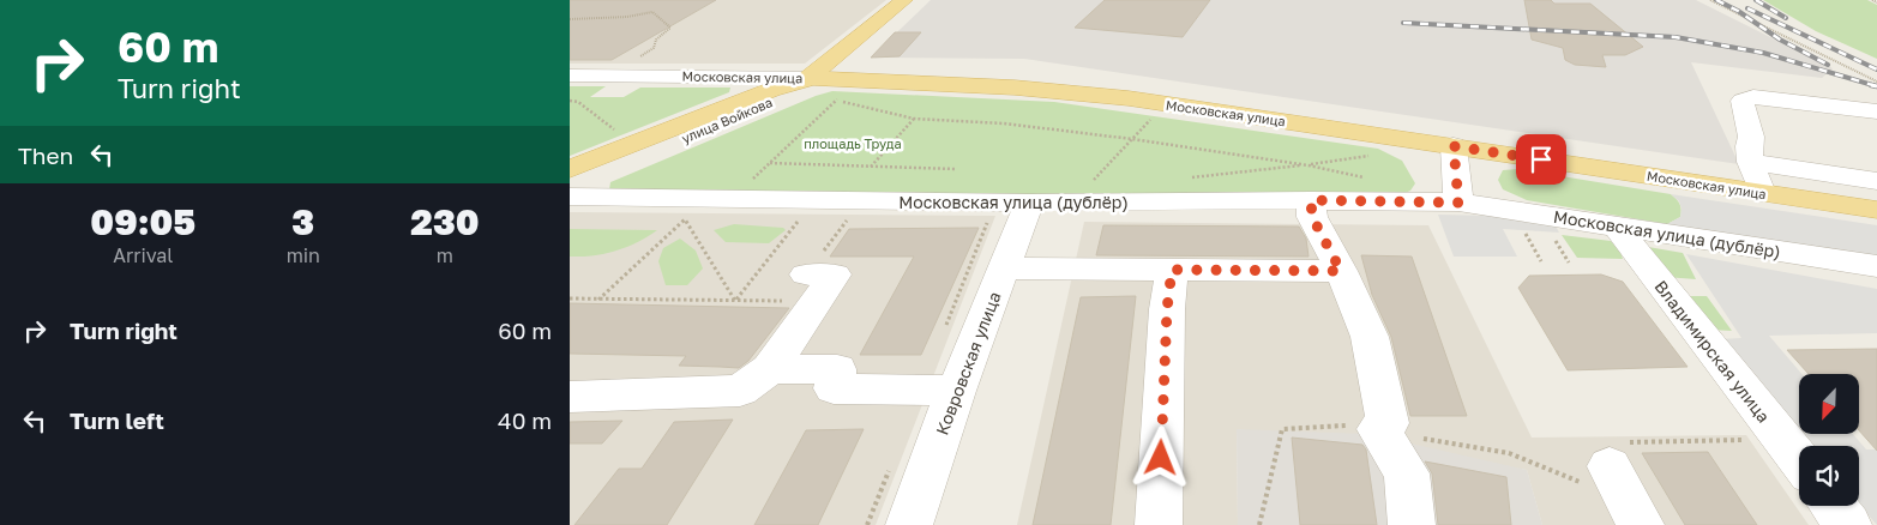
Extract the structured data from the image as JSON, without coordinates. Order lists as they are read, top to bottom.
{
  "streets": {
    "main road": ["Московская улица", "улица Войкова"],
    "street": ["Московская улица (дублёр)", "Владимирская улица", "Ковровская улица"]
  },
  "crossings": [
    ["Московская улица", "улица Войкова"],
    ["Московская улица (дублёр)", "Владимирская улица"],
    ["Московская улица (дублёр)", "Ковровская улица"]
  ],
  "parks": ["площадь Труда"],
  "north": "bottom left",
  "page": {
    "turn": ["60 m", "Turn right"],
    "then": "Then",
    "eta": [
      "09:05",
      "Arrival",
      "3",
      "min",
      "230",
      "m"
    ],
    "list": [
      {
        "name": "Turn right",
        "value": "60 m"
      },
      {
        "name": "Turn left",
        "value": "40 m"
      }
    ]
  }
}
